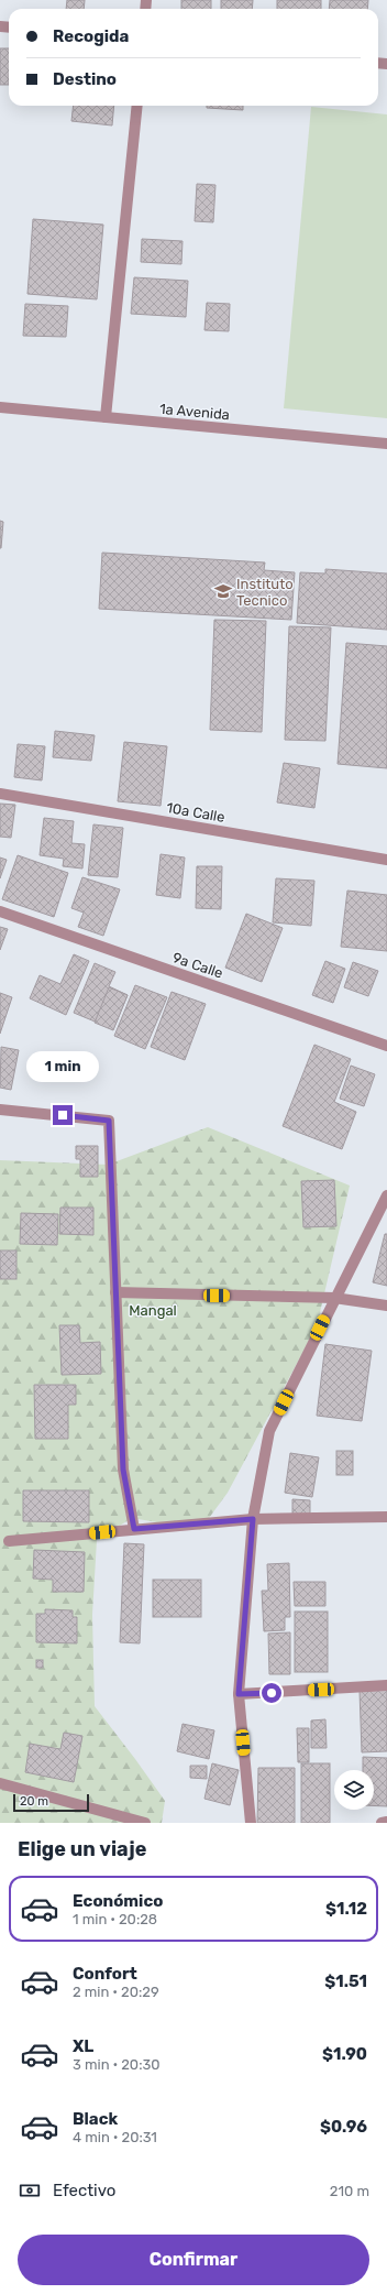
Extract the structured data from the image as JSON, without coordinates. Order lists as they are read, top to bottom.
{
  "streets": {
    "street": ["1a Avenida", "10a Calle", "9a Calle"]
  },
  "parks": ["Mangal"],
  "places": {
    "school or university": ["Instituto Tecnico"]
  },
  "scale_bar": "20 m",
  "page": {
    "banner": ["Recogida", "Destino"],
    "bubble": "1 min",
    "scale": "20 m",
    "heading": "Elige un viaje",
    "list": [
      {
        "name": "Económico",
        "note": "1 min · 20:28",
        "value": "$1.12"
      },
      {
        "name": "Confort",
        "note": "2 min · 20:29",
        "value": "$1.51"
      },
      {
        "name": "XL",
        "note": "3 min · 20:30",
        "value": "$1.90"
      },
      {
        "name": "Black",
        "note": "4 min · 20:31",
        "value": "$0.96"
      }
    ],
    "pay": ["Efectivo", "210 m"],
    "buttons": "Confirmar"
  }
}
